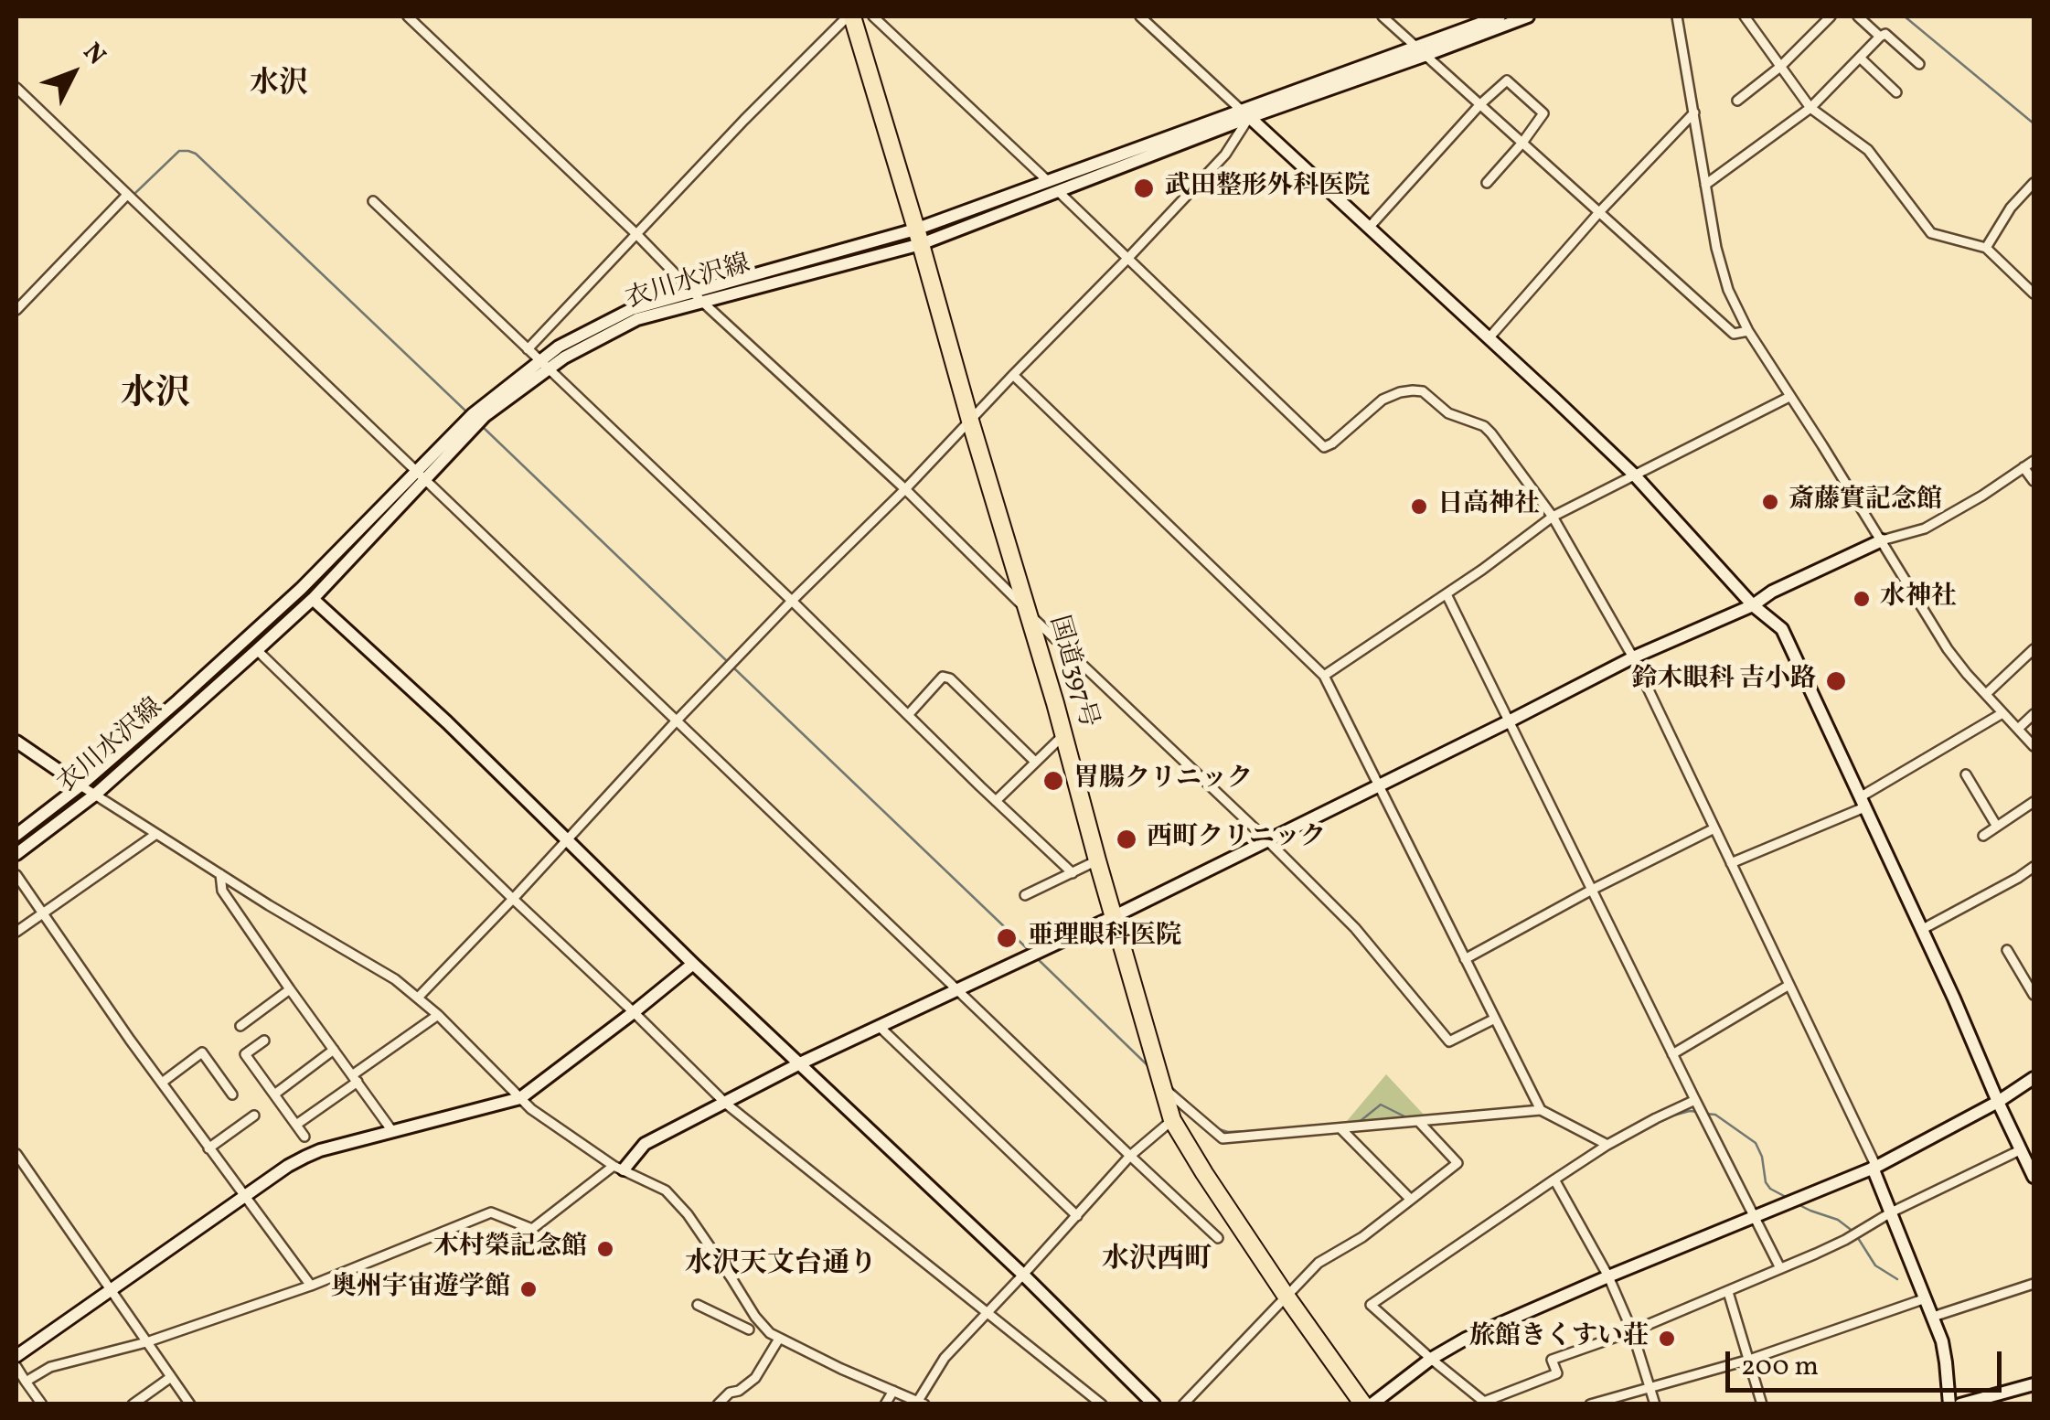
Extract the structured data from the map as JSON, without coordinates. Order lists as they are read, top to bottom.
{
  "streets": {
    "highway": ["国道397号"],
    "street": ["衣川水沢線"]
  },
  "crossings": [
    ["衣川水沢線", "国道397号"]
  ],
  "districts": [
    "水沢",
    "水沢",
    "水沢西町",
    "水沢天文台通り"
  ],
  "places": [
    "武田整形外科医院",
    "斎藤實記念館",
    "日高神社",
    "水神社",
    "鈴木眼科 吉小路",
    "胃腸クリニック",
    "西町クリニック",
    "亜理眼科医院",
    "木村榮記念館",
    "奥州宇宙遊学館",
    "旅館きくすい荘"
  ],
  "scale_bar": "200 m",
  "north": "top right"
}
